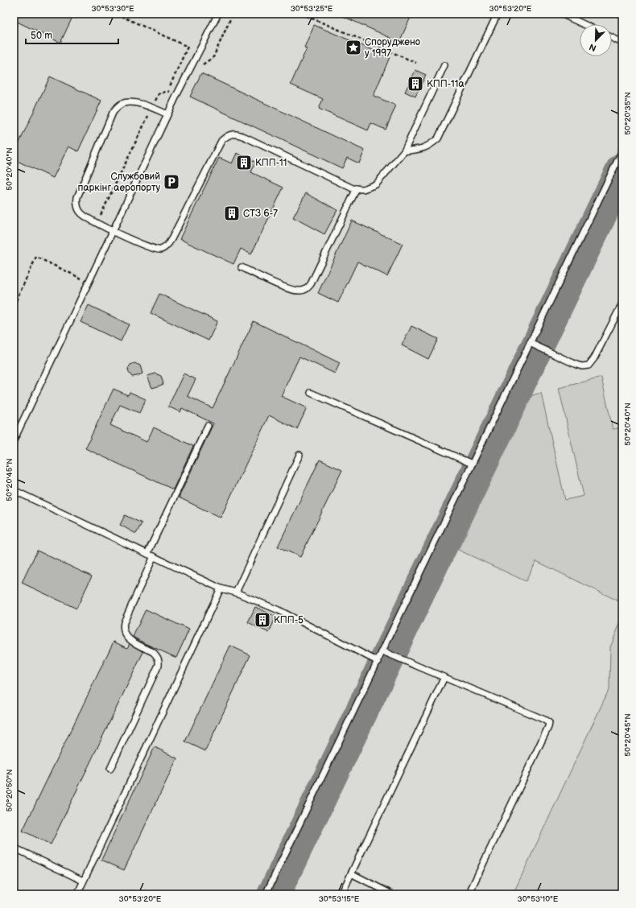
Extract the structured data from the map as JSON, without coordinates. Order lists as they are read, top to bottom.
{
  "places": {
    "place": ["Споруджено у 1997"],
    "building": [
      "КПП-11а",
      "КПП-11",
      "СТЗ 6-7",
      "КПП-5"
    ],
    "parking": ["Службовий паркінг аеропорту"]
  },
  "scale_bar": "50 m",
  "north": "bottom left",
  "coordinates": [
    "30°53'30\"E",
    "30°53'25\"E",
    "30°53'20\"E",
    "50°20'35\"N",
    "50°20'40\"N",
    "50°20'45\"N",
    "50°20'50\"N",
    "30°53'15\"E",
    "30°53'10\"E"
  ]
}
